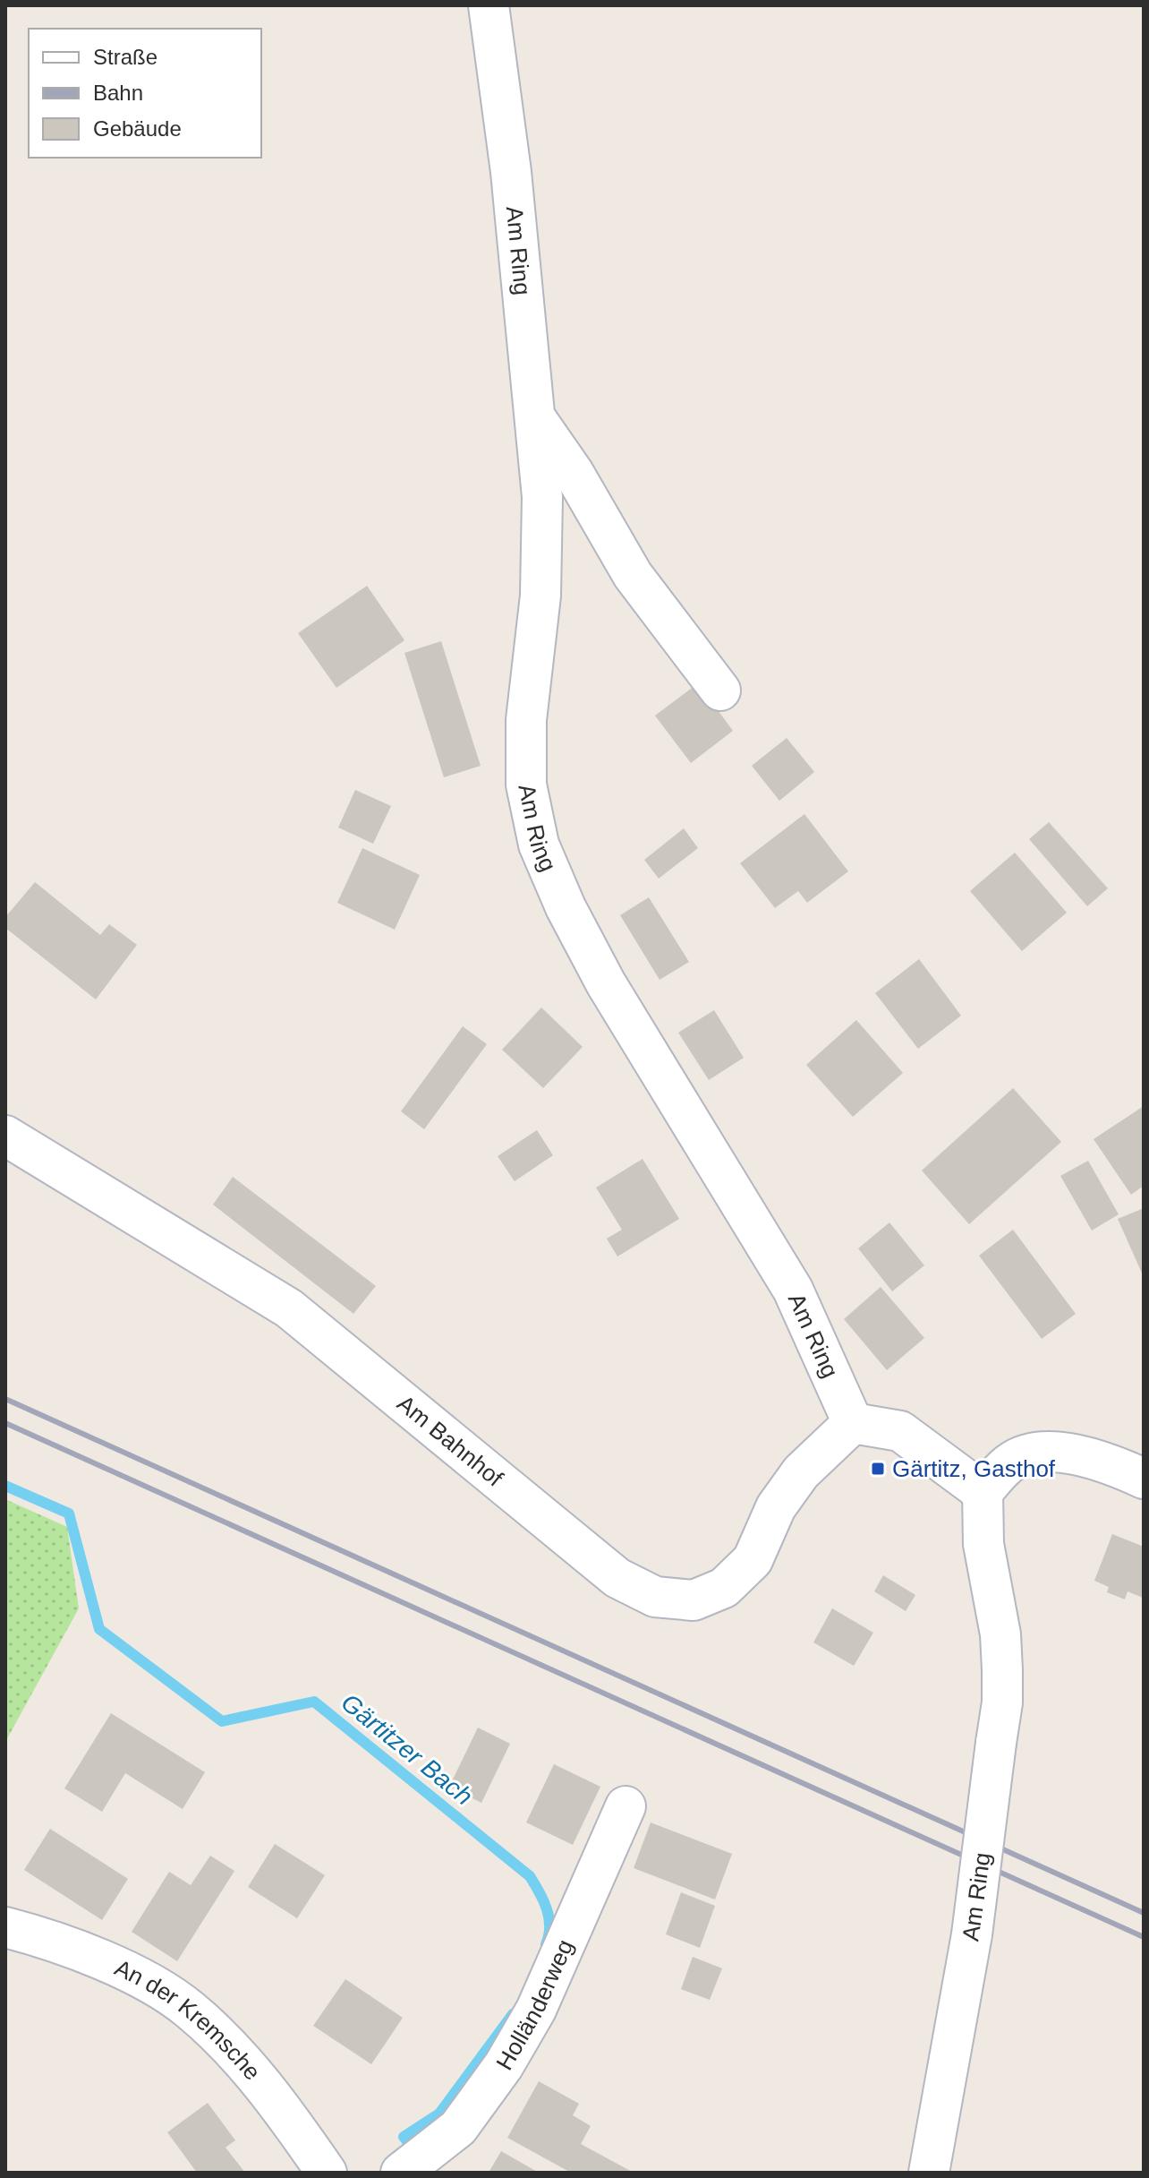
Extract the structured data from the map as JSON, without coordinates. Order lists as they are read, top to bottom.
{
  "streets": {
    "street": [
      "Am Ring",
      "Am Bahnhof",
      "Holländerweg",
      "An der Kremsche"
    ]
  },
  "crossings": [
    ["Am Ring", "Am Bahnhof"]
  ],
  "water": ["Gärtitzer Bach"],
  "places": {
    "transit": ["Gärtitz, Gasthof"]
  },
  "legend": ["Straße", "Bahn", "Gebäude"]
}
